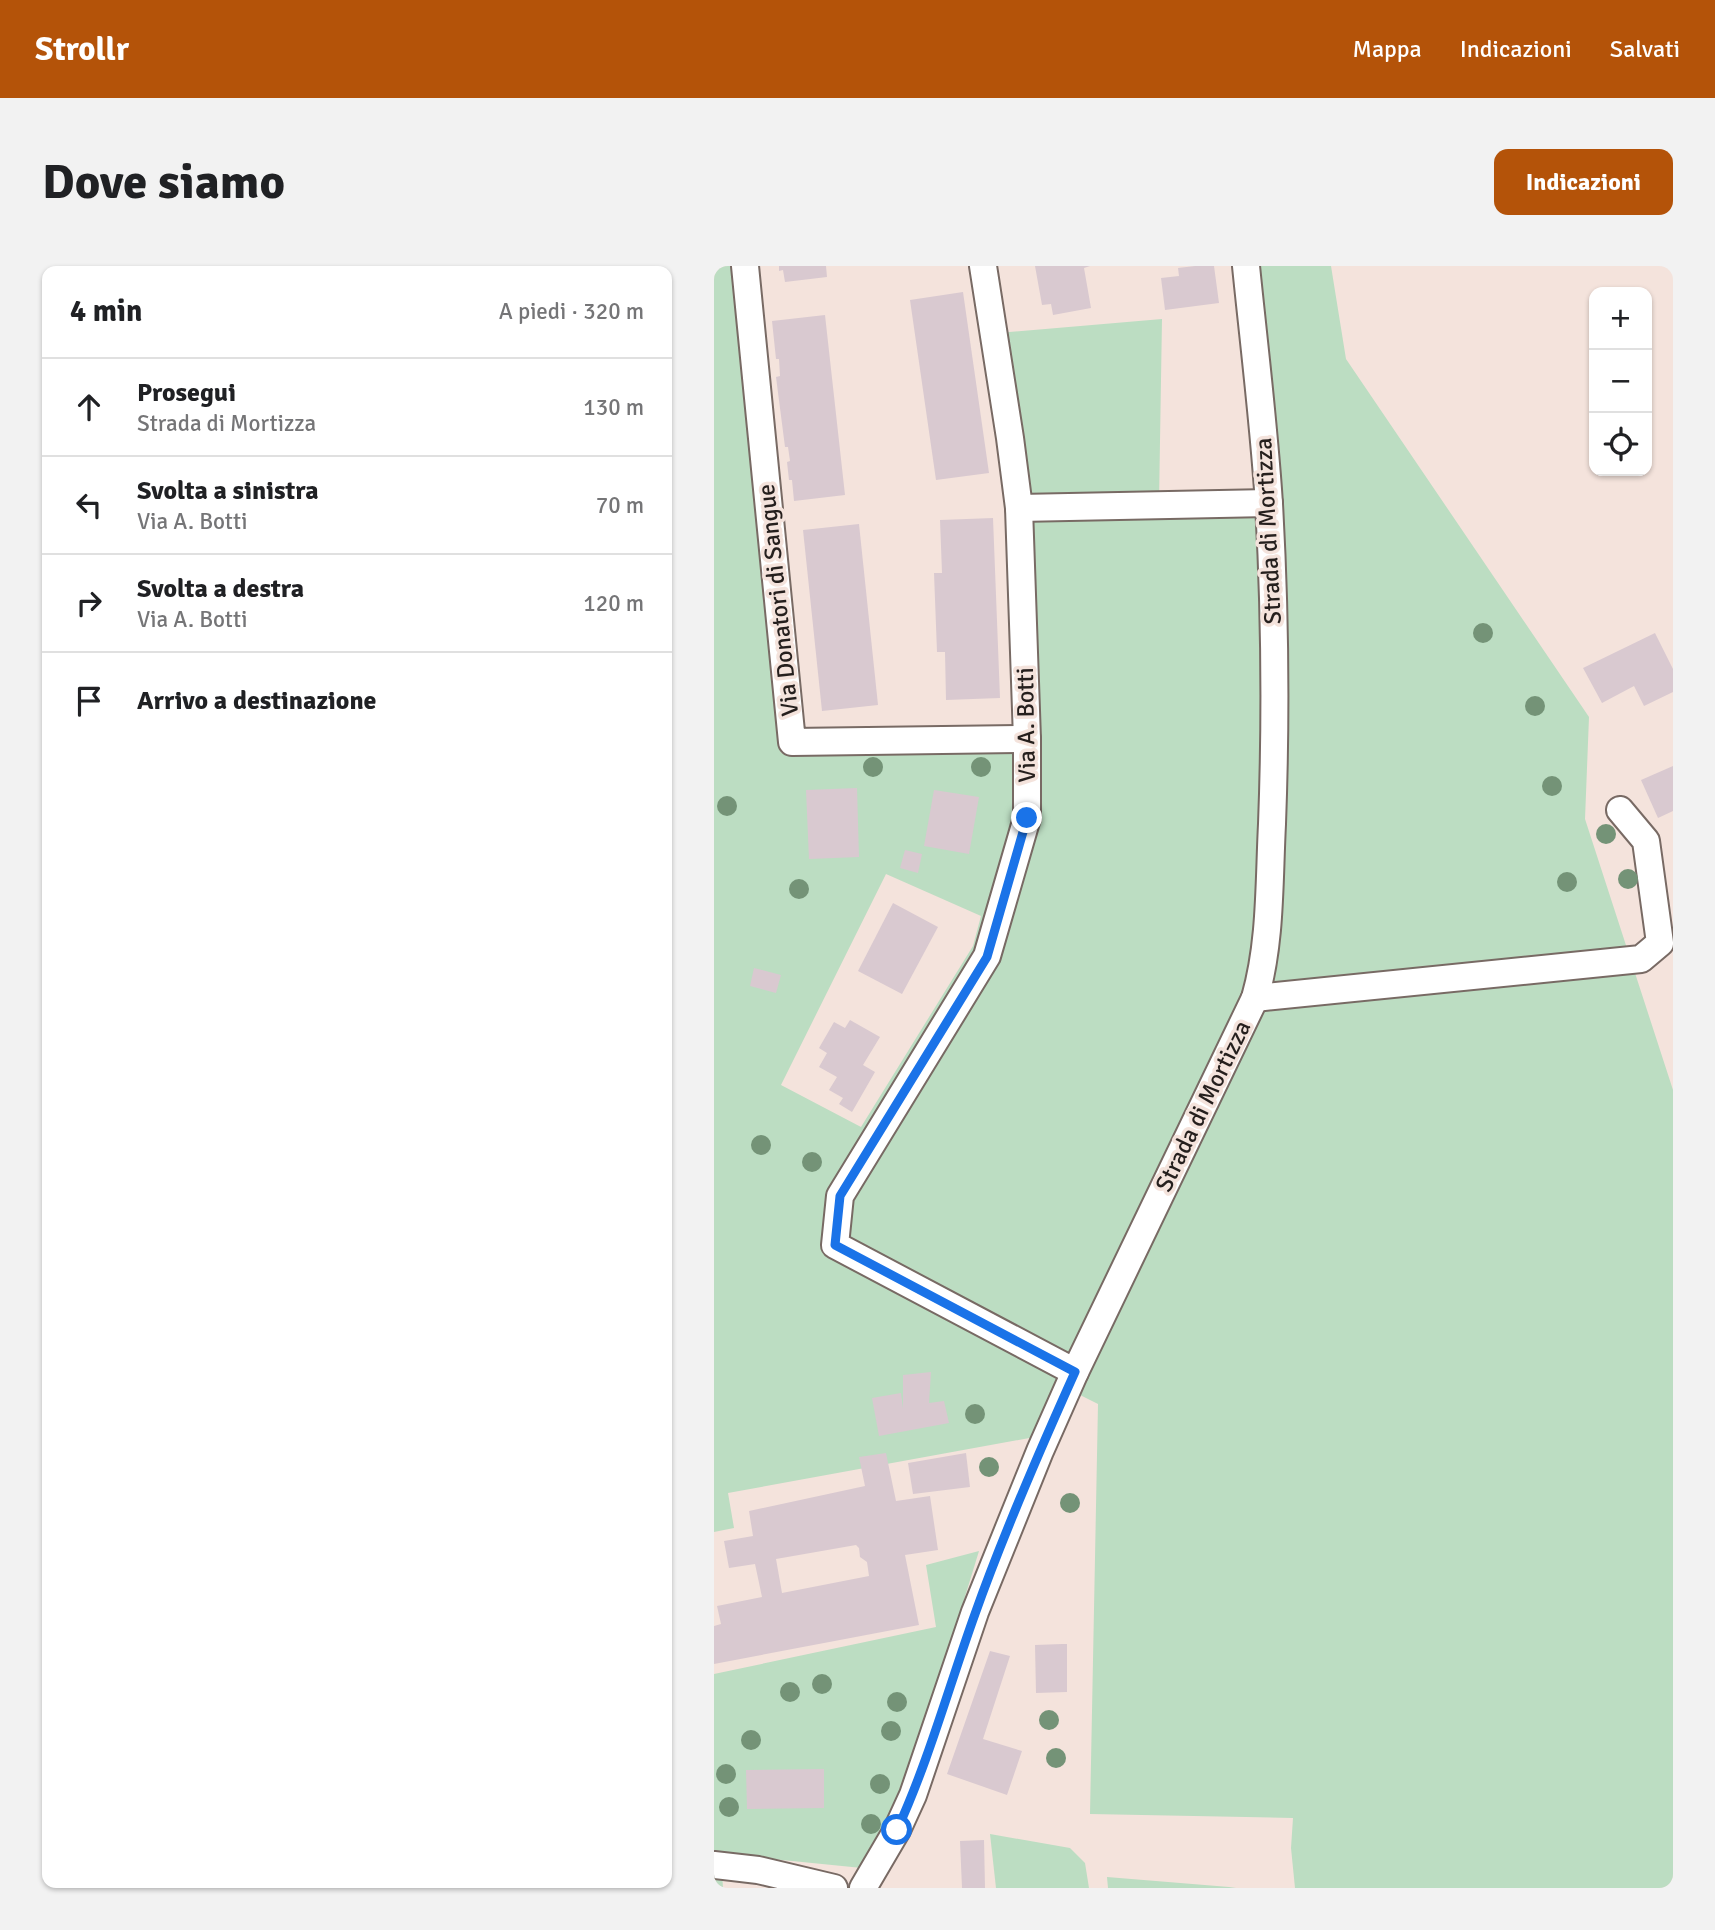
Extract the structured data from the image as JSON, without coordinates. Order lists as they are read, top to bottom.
{
  "streets": {
    "street": ["Strada di Mortizza", "Via Donatori di Sangue", "Via A. Botti"]
  },
  "crossings": [
    ["Strada di Mortizza", "Via A. Botti"],
    ["Via Donatori di Sangue", "Via A. Botti"]
  ],
  "page": {
    "header": "Strollr",
    "nav": ["Mappa", "Indicazioni", "Salvati"],
    "buttons": "Indicazioni",
    "title": "Dove siamo",
    "heading": ["4 min", "A piedi · 320 m"],
    "map_buttons": ["+", "−"],
    "list": [
      ["Prosegui", "Strada di Mortizza", "130 m"],
      ["Svolta a sinistra", "Via A. Botti", "70 m"],
      ["Svolta a destra", "Via A. Botti", "120 m"],
      "Arrivo a destinazione"
    ]
  }
}
